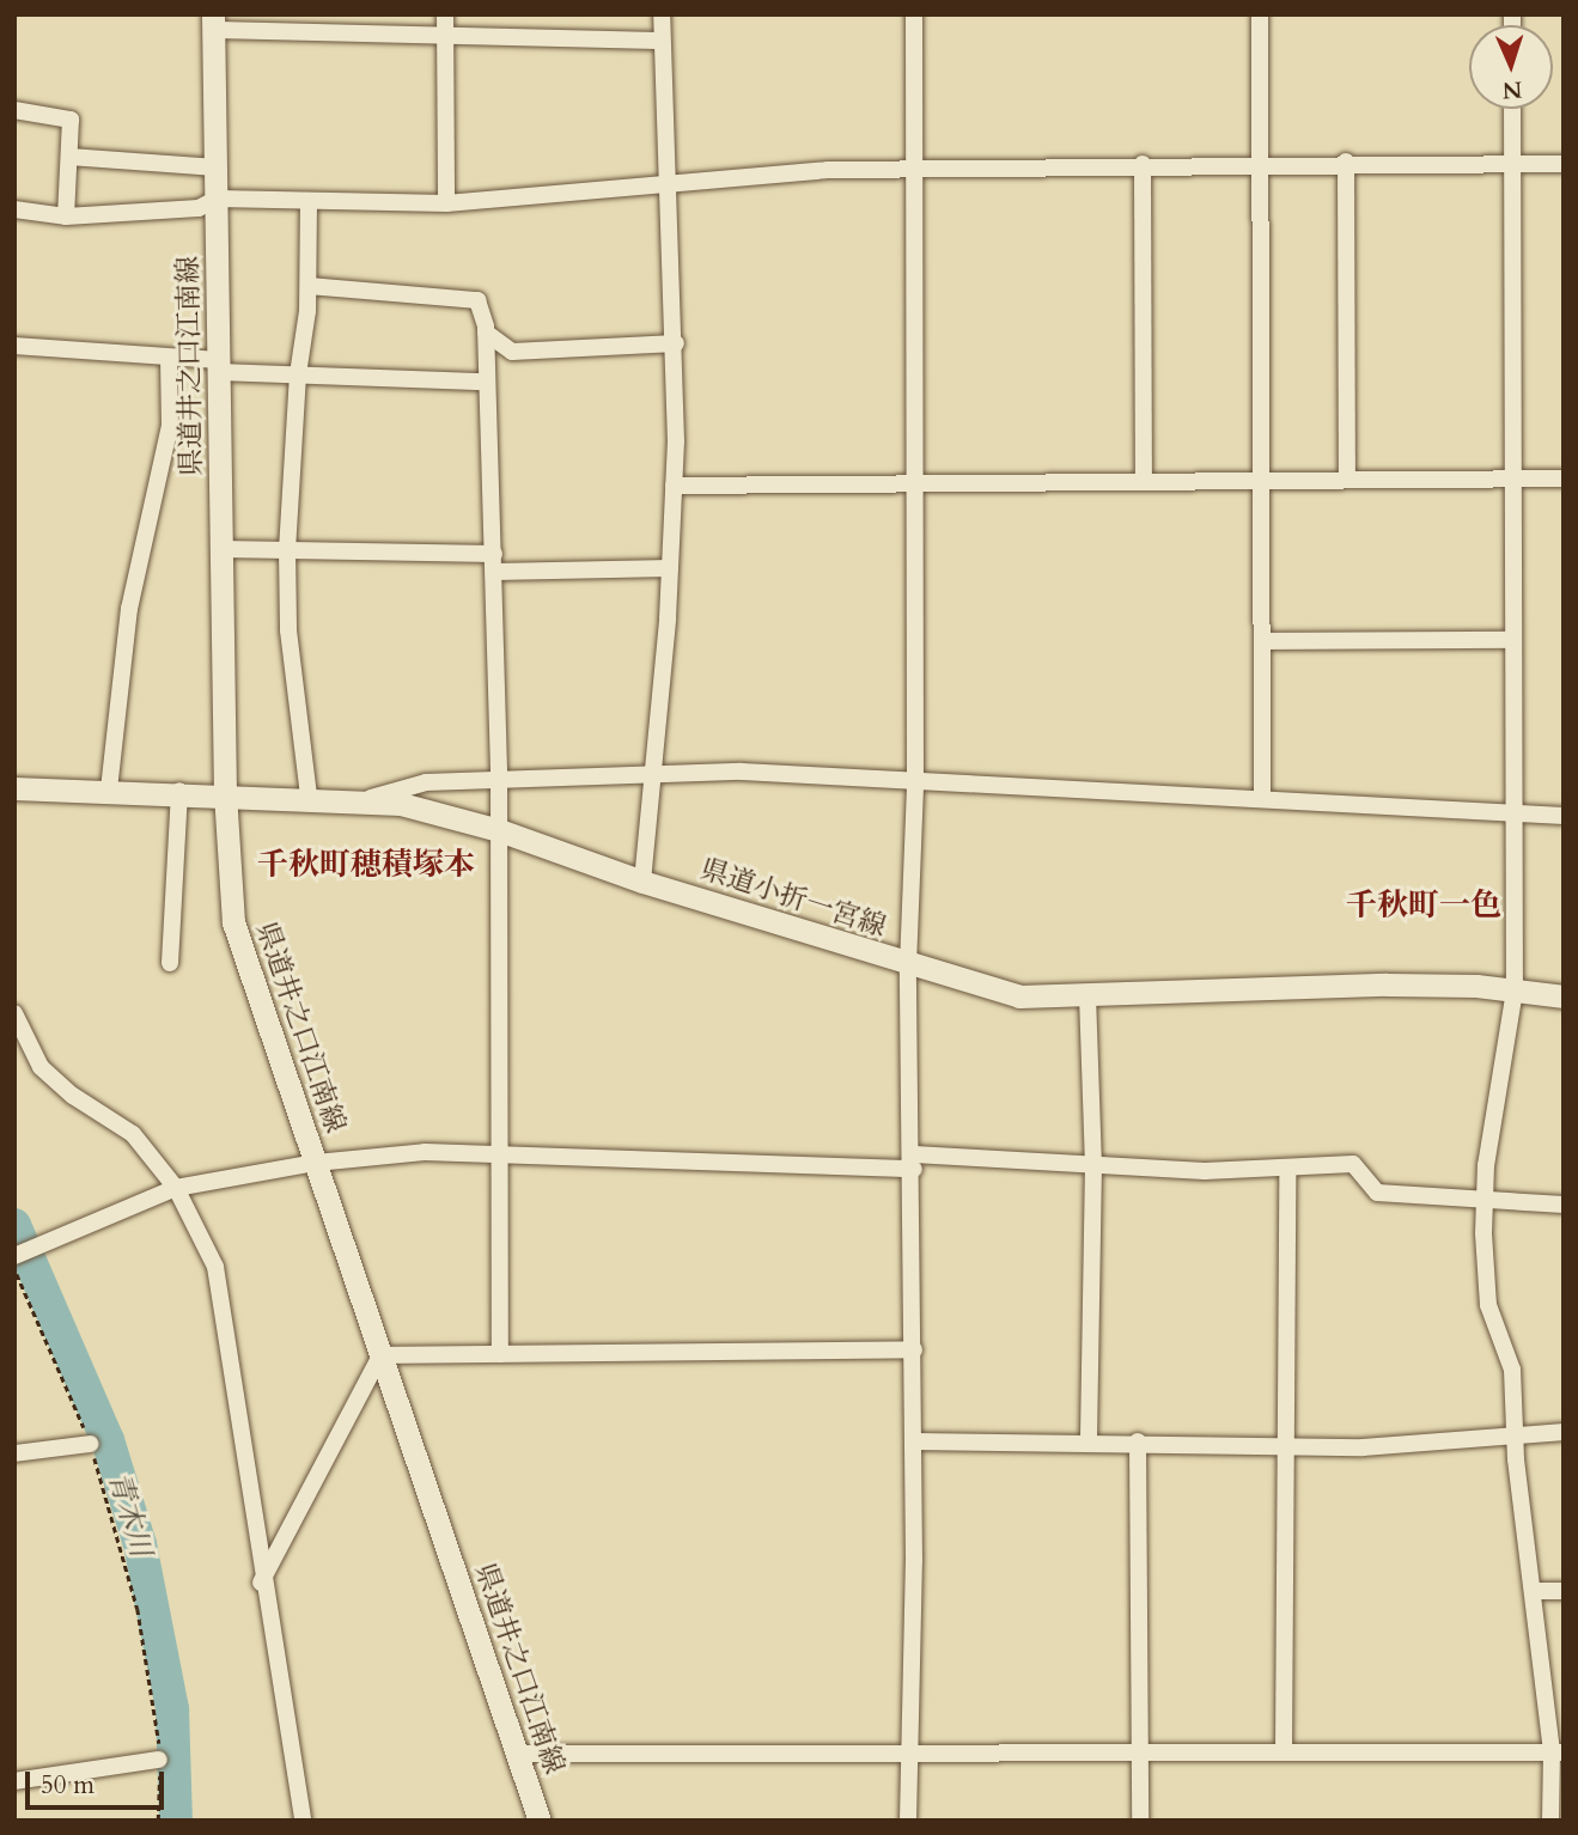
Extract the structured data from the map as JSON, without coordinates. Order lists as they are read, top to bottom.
{
  "streets": {
    "main road": ["県道井之口江南線", "県道小折一宮線"]
  },
  "crossings": [
    ["県道井之口江南線", "県道小折一宮線"]
  ],
  "districts": ["千秋町穂積塚本", "千秋町一色"],
  "water": ["青木川"],
  "scale_bar": "50 m",
  "north": "bottom"
}
